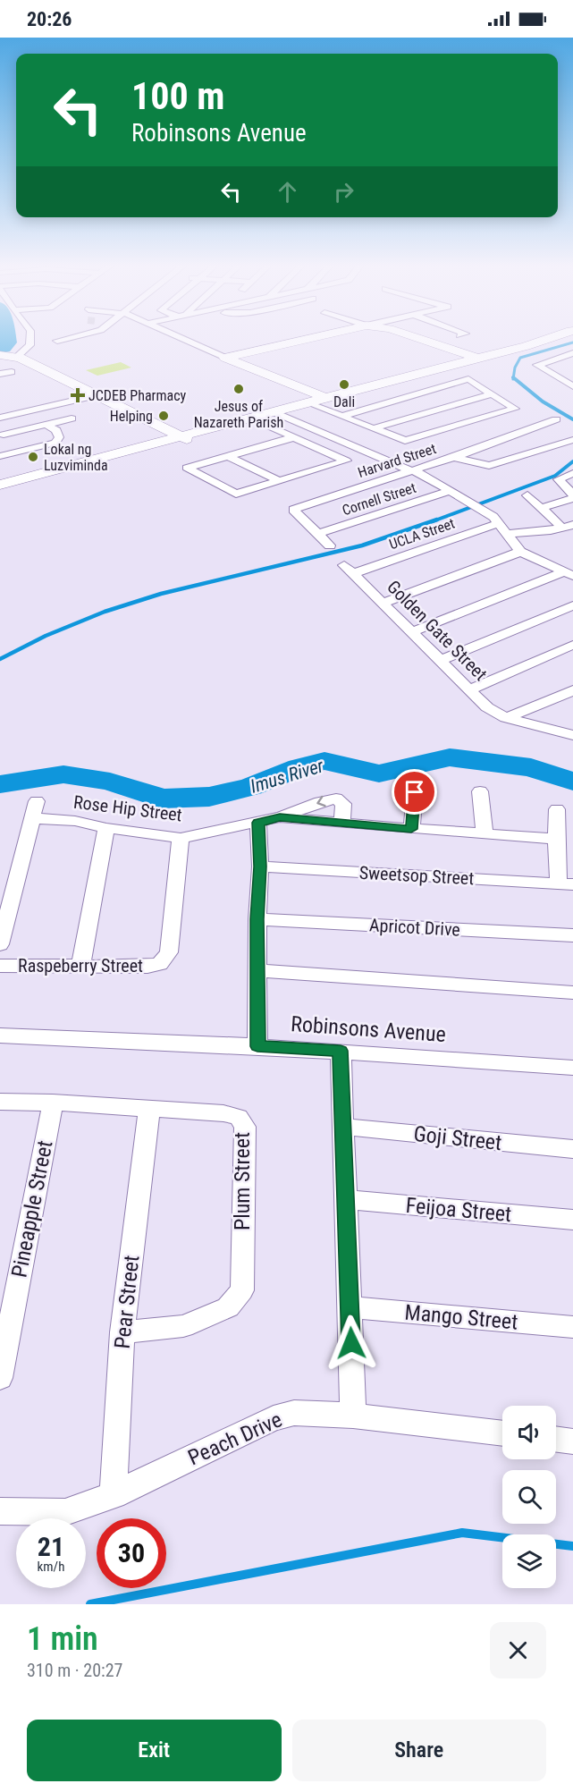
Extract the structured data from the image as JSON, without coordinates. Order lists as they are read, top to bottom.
{
  "streets": {
    "street": [
      "Harvard Street",
      "Cornell Street",
      "UCLA Street",
      "Golden Gate Street",
      "Rose Hip Street",
      "Sweetsop Street",
      "Apricot Drive",
      "Raspeberry Street",
      "Robinsons Avenue",
      "Goji Street",
      "Plum Street",
      "Pineapple Street",
      "Feijoa Street",
      "Pear Street",
      "Mango Street",
      "Peach Drive"
    ]
  },
  "crossings": [
    ["Harvard Street", "Cornell Street"],
    ["UCLA Street", "Golden Gate Street"],
    ["Rose Hip Street", "Raspeberry Street"],
    ["Plum Street", "Pineapple Street"],
    ["Plum Street", "Pear Street"],
    ["Pear Street", "Peach Drive"]
  ],
  "water": ["Imus River"],
  "places": {
    "other": [
      "Dali",
      "Jesus of Nazareth Parish",
      "Helping",
      "Lokal ng Luzviminda"
    ],
    "health": ["JCDEB Pharmacy"]
  },
  "page": {
    "status": "20:26",
    "turn": ["100 m", "Robinsons Avenue"],
    "speed": "21 km/h",
    "limit": "30",
    "heading": ["1 min", "310 m · 20:27"],
    "buttons": ["Exit", "Share"]
  }
}
